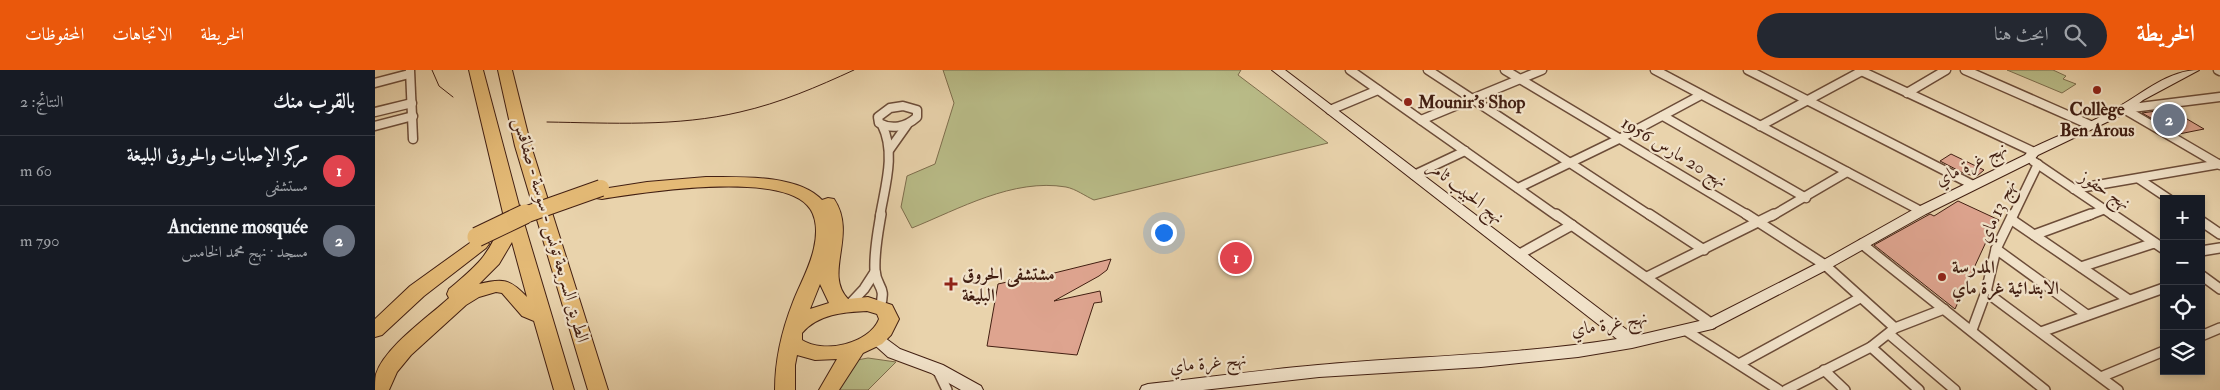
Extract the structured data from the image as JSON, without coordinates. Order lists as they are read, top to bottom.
{
  "streets": {
    "highway": ["الطريق السريعة تونس - سوسة - صفاقس"],
    "street": [
      "نهج 20 مارس 1956",
      "نهج غرة ماي",
      "نهج حفوز",
      "نهج الحبيب ثامر",
      "نهج 13 ماي"
    ]
  },
  "crossings": [
    ["نهج 20 مارس 1956", "نهج غرة ماي"],
    ["نهج غرة ماي", "نهج حفوز"],
    ["نهج غرة ماي", "نهج الحبيب ثامر"],
    ["نهج غرة ماي", "نهج 13 ماي"],
    ["نهج حفوز", "نهج 13 ماي"]
  ],
  "places": {
    "other": ["Collège Ben Arous", "Mounir's Shop", "المدرسة الابتدائية غرة ماي"],
    "health": ["مشتشفى الحروق البليغة"]
  },
  "page": {
    "header": "الخريطة",
    "search": "ابحث هنا",
    "nav": ["الخريطة", "الاتجاهات", "المحفوظات"],
    "heading": ["بالقرب منك", "النتائج: 2"],
    "pins": ["2", "1"],
    "list": [
      {
        "mark": "1",
        "name": "مركز الإصابات والحروق البليغة",
        "note": "مستشفى",
        "value": "60 m"
      },
      {
        "mark": "2",
        "name": "Ancienne mosquée",
        "note": "مسجد · نهج محمد الخامس",
        "value": "790 m"
      }
    ],
    "map_buttons": ["+", "−"]
  }
}
